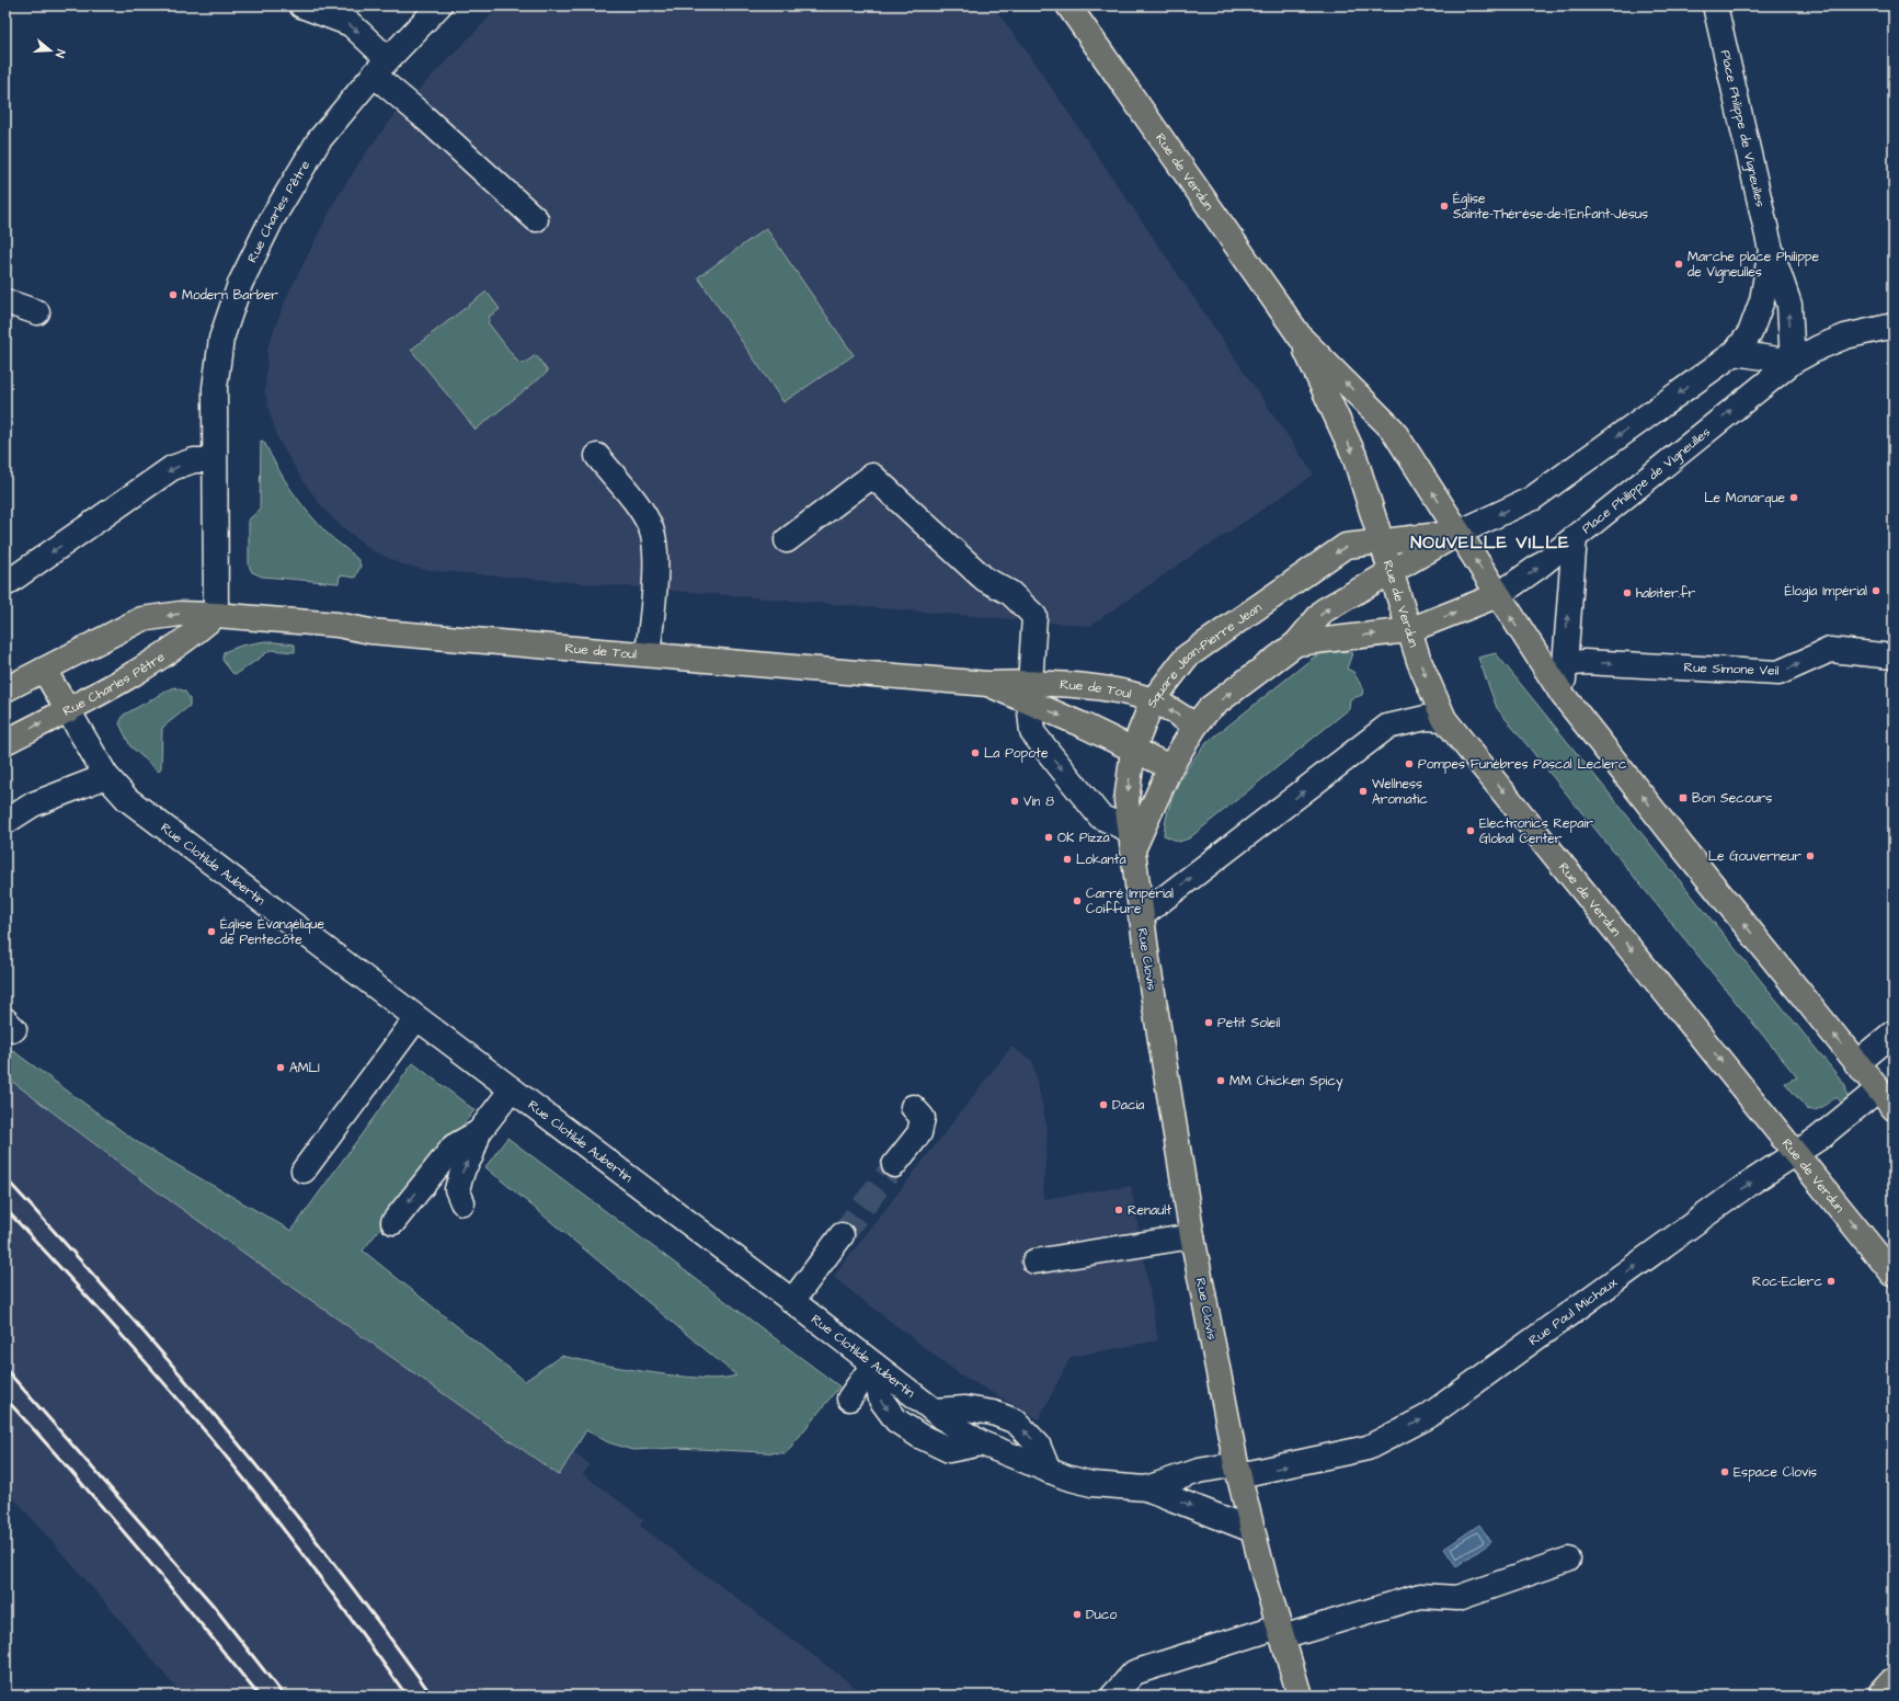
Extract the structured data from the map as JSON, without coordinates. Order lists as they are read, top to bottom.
{
  "streets": {
    "main road": [
      "Rue de Verdun",
      "Rue Charles Pêtre",
      "Rue de Toul",
      "Square Jean-Pierre Jean",
      "Rue Clovis"
    ],
    "street": [
      "Place Philippe de Vigneulles",
      "Rue Simone Veil",
      "Rue Clotilde Aubertin",
      "Rue Paul Michaux"
    ]
  },
  "crossings": [
    ["Place Philippe de Vigneulles", "Rue de Verdun"],
    ["Place Philippe de Vigneulles", "Square Jean-Pierre Jean"],
    ["Rue de Verdun", "Square Jean-Pierre Jean"],
    ["Rue de Verdun", "Rue Clovis"],
    ["Rue de Verdun", "Rue Paul Michaux"],
    ["Rue Charles Pêtre", "Rue de Toul"],
    ["Rue Charles Pêtre", "Rue Clotilde Aubertin"],
    ["Rue de Toul", "Square Jean-Pierre Jean"],
    ["Square Jean-Pierre Jean", "Rue Clovis"],
    ["Rue Clotilde Aubertin", "Rue Clovis"],
    ["Rue Clotilde Aubertin", "Rue Paul Michaux"],
    ["Rue Clovis", "Rue Paul Michaux"]
  ],
  "one_way": ["Rue Simone Veil"],
  "districts": ["NOUVELLE VILLE"],
  "places": {
    "other": [
      "Église Sainte-Thérèse-de-l'Enfant-Jésus",
      "Marche place Philippe de Vigneulles",
      "Modern Barber",
      "Le Monarque",
      "Élogia Impérial",
      "habiter.fr",
      "La Popote",
      "Pompes Funèbres Pascal Leclerc",
      "Wellness Aromatic",
      "Vin 8",
      "Electronics Repair Global Center",
      "OK Pizza",
      "Le Gouverneur",
      "Lokanta",
      "Carré Impérial Coiffure",
      "Église Évangélique de Pentecôte",
      "Petit Soleil",
      "AMLI",
      "MM Chicken Spicy",
      "Dacia",
      "Renault",
      "Roc-Eclerc",
      "Espace Clovis",
      "Duco"
    ],
    "transit": ["Bon Secours"]
  },
  "north": "right"
}
